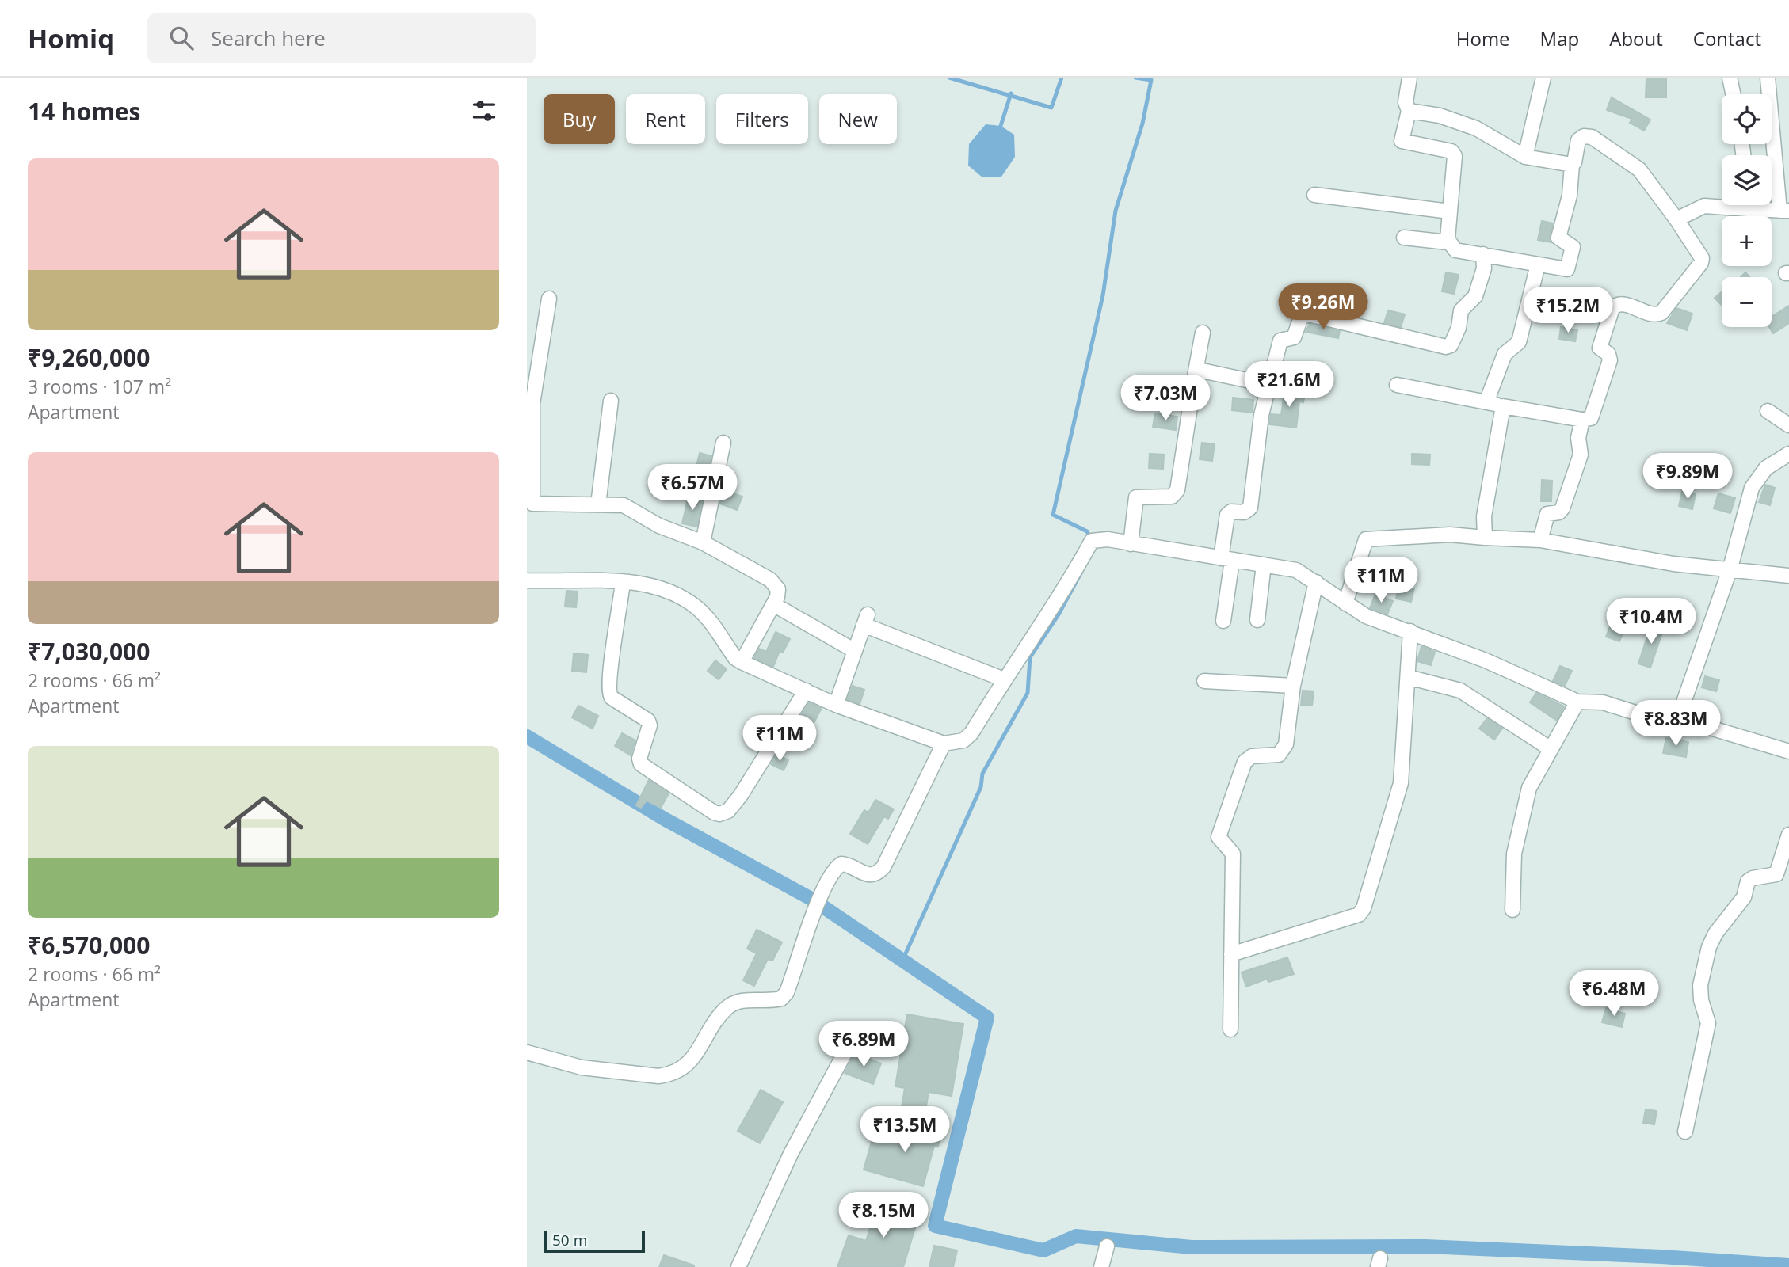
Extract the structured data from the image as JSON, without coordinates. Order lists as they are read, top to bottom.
{
  "scale_bar": "50 m",
  "page": {
    "header": "Homiq",
    "search": "Search here",
    "nav": [
      "Home",
      "Map",
      "About",
      "Contact"
    ],
    "heading": "14 homes",
    "map_buttons": ["+", "−"],
    "chip": [
      "Buy",
      "Rent",
      "Filters",
      "New"
    ],
    "list": [
      {
        "name": "₹9,260,000",
        "note": "3 rooms · 107 m² · Apartment"
      },
      {
        "name": "₹7,030,000",
        "note": "2 rooms · 66 m² · Apartment"
      },
      {
        "name": "₹6,570,000",
        "note": "2 rooms · 66 m² · Apartment"
      }
    ],
    "price": [
      "₹9.26M",
      "₹15.2M",
      "₹21.6M",
      "₹7.03M",
      "₹9.89M",
      "₹6.57M",
      "₹11M",
      "₹10.4M",
      "₹8.83M",
      "₹11M",
      "₹6.48M",
      "₹6.89M",
      "₹13.5M",
      "₹8.15M"
    ],
    "scale": "50 m"
  }
}
